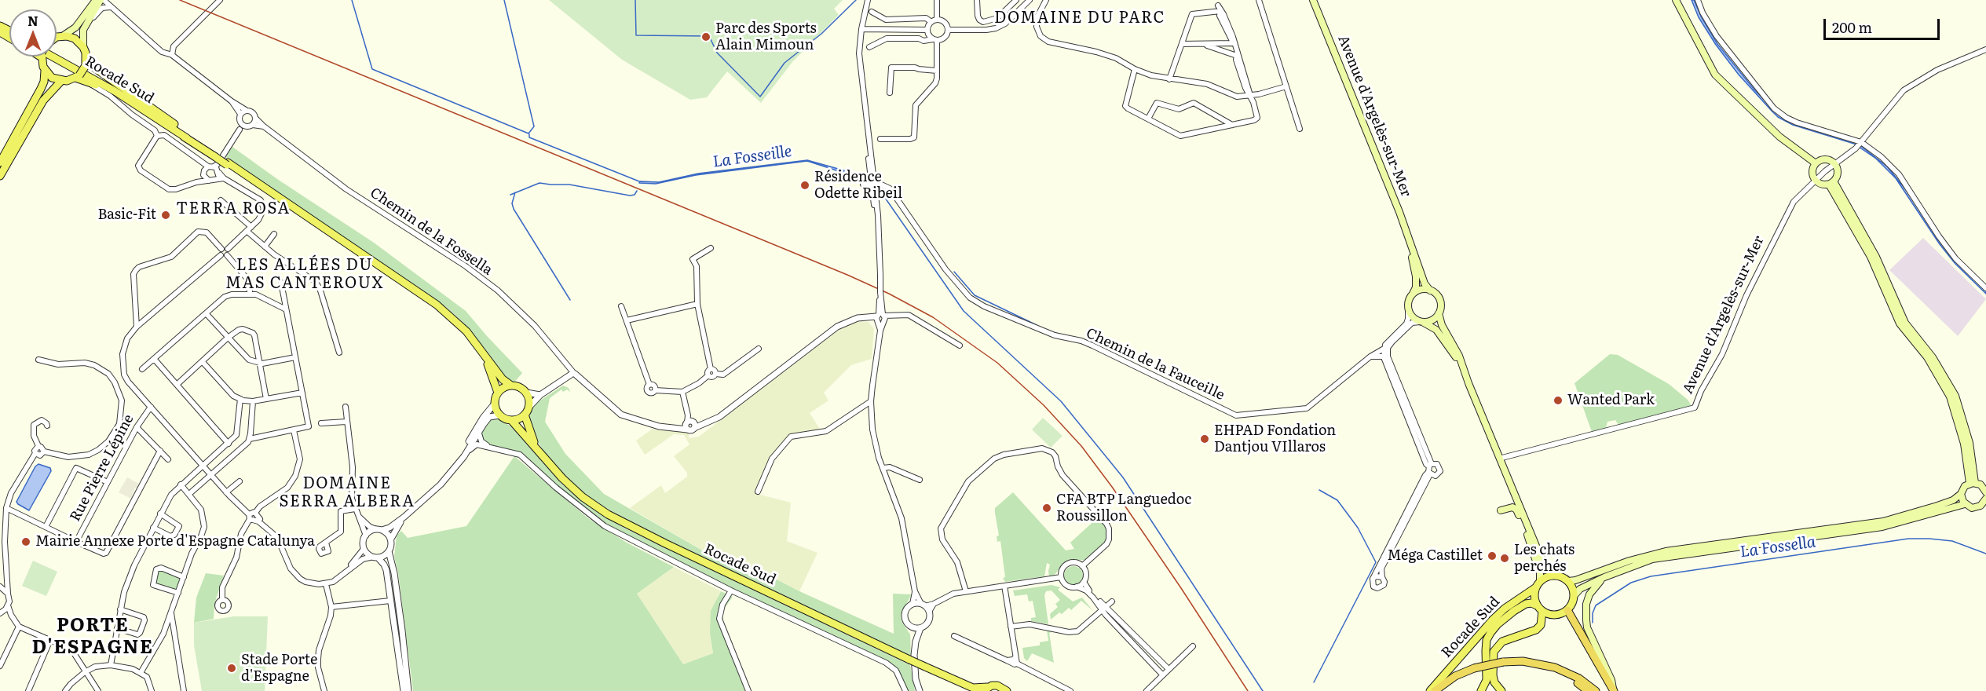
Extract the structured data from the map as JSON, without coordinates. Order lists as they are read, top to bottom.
{
  "streets": {
    "main road": ["Rocade Sud", "Avenue d'Argelès-sur-Mer"],
    "street": ["Chemin de la Fossella", "Chemin de la Fauceille", "Rue Pierre Lépine"]
  },
  "crossings": [
    ["Avenue d'Argelès-sur-Mer", "Chemin de la Fauceille"]
  ],
  "districts": [
    "DOMAINE DU PARC",
    "TERRA ROSA",
    "LES ALLÉES DU MAS CANTEROUX",
    "DOMAINE SERRA ALBERA",
    "PORTE D'ESPAGNE"
  ],
  "water": ["La Fosseille", "La Fossella"],
  "places": [
    "Parc des Sports Alain Mimoun",
    "Résidence Odette Ribeil",
    "Basic-Fit",
    "Wanted Park",
    "EHPAD Fondation Dantjou VIllaros",
    "CFA BTP Languedoc Roussillon",
    "Mairie Annexe Porte d'Espagne Catalunya",
    "Méga Castillet",
    "Les chats perchés",
    "Stade Porte d'Espagne"
  ],
  "scale_bar": "200 m",
  "north": "top"
}
